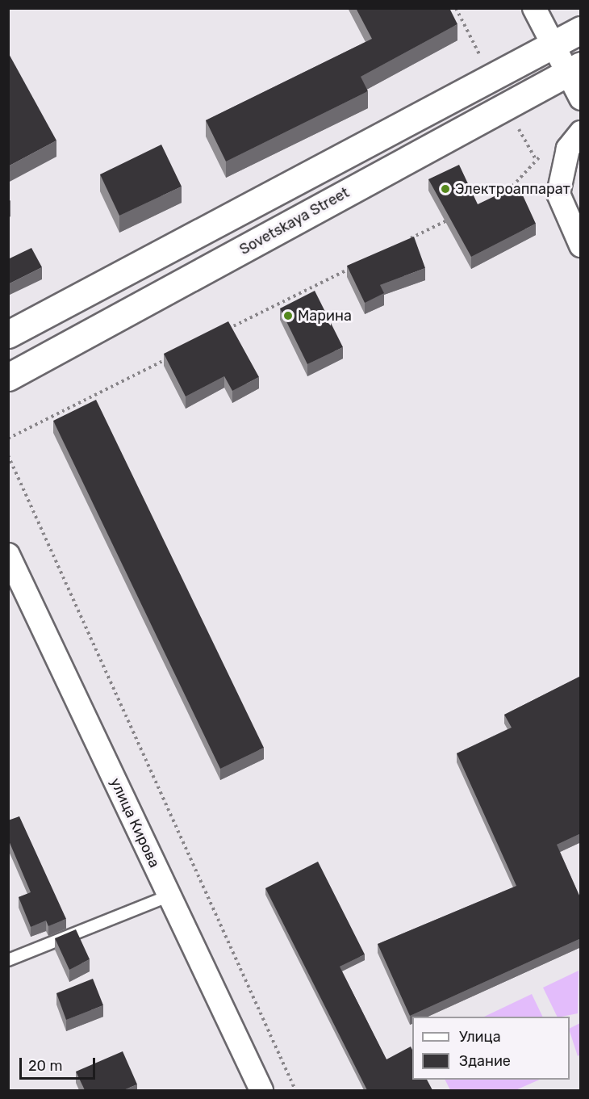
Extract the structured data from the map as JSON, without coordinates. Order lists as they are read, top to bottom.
{
  "streets": {
    "street": ["Sovetskaya Street", "улица Кирова"]
  },
  "places": ["Электроаппарат", "Марина"],
  "legend": ["Улица", "Здание"],
  "scale_bar": "20 m"
}
